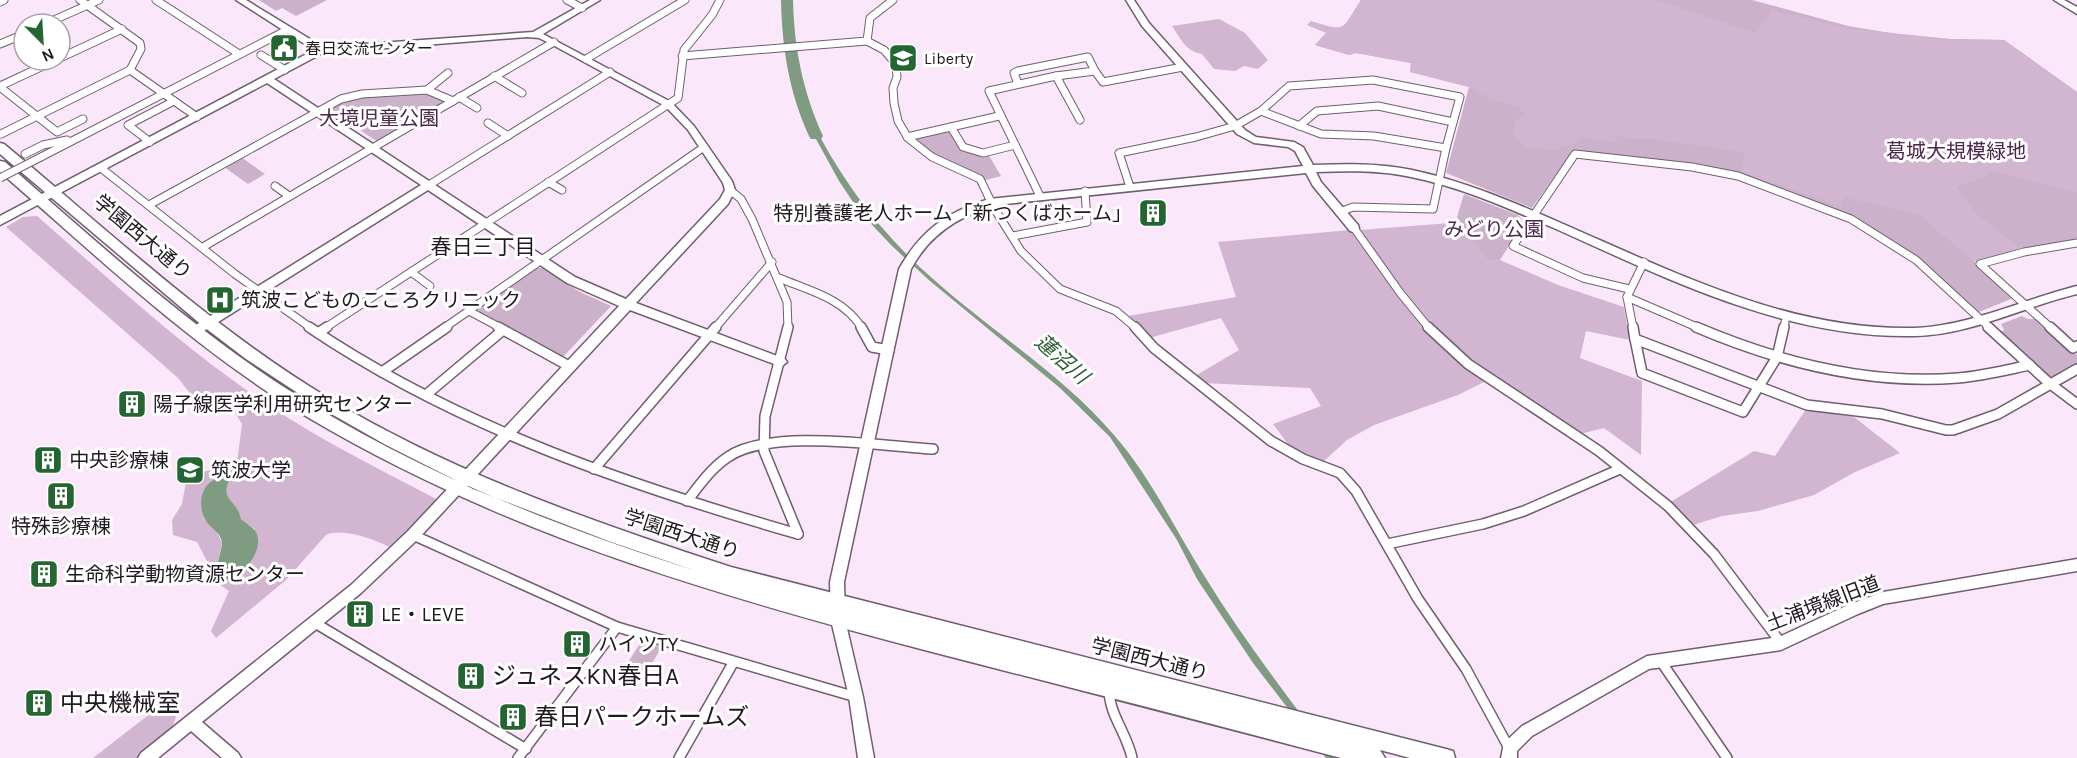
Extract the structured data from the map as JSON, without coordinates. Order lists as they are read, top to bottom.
{
  "streets": {
    "highway": ["学園西大通り"],
    "street": ["土浦境線旧道"]
  },
  "districts": ["春日三丁目"],
  "water": ["蓮沼川"],
  "parks": ["大境児童公園", "葛城大規模緑地", "みどり公園"],
  "places": {
    "public building": ["春日交流センター"],
    "school or university": ["Liberty", "筑波大学"],
    "building": [
      "特別養護老人ホーム「新つくばホーム」",
      "陽子線医学利用研究センター",
      "中央診療棟",
      "特殊診療棟",
      "生命科学動物資源センター",
      "LE・LEVE",
      "ハイツTY",
      "ジュネスKN春日A",
      "中央機械室",
      "春日パークホームズ"
    ],
    "hospital": ["筑波こどものこころクリニック"]
  },
  "north": "bottom right"
}
